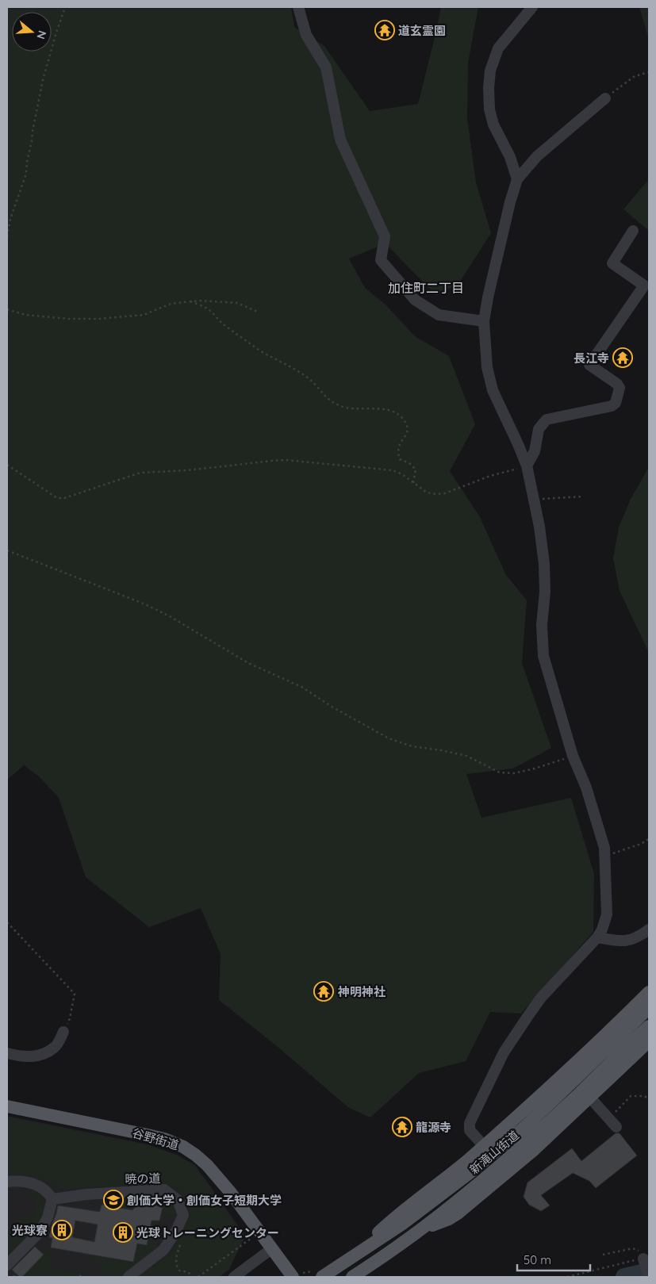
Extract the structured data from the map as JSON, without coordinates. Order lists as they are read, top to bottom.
{
  "streets": {
    "main road": ["谷野街道", "新滝山街道"],
    "street": ["暁の道"]
  },
  "districts": ["加住町二丁目"],
  "places": {
    "temple": [
      "道玄霊園",
      "長江寺",
      "神明神社",
      "龍源寺"
    ],
    "school or university": ["創価大学・創価女子短期大学"],
    "building": ["光球寮", "光球トレーニングセンター"]
  },
  "scale_bar": "50 m",
  "north": "right"
}
